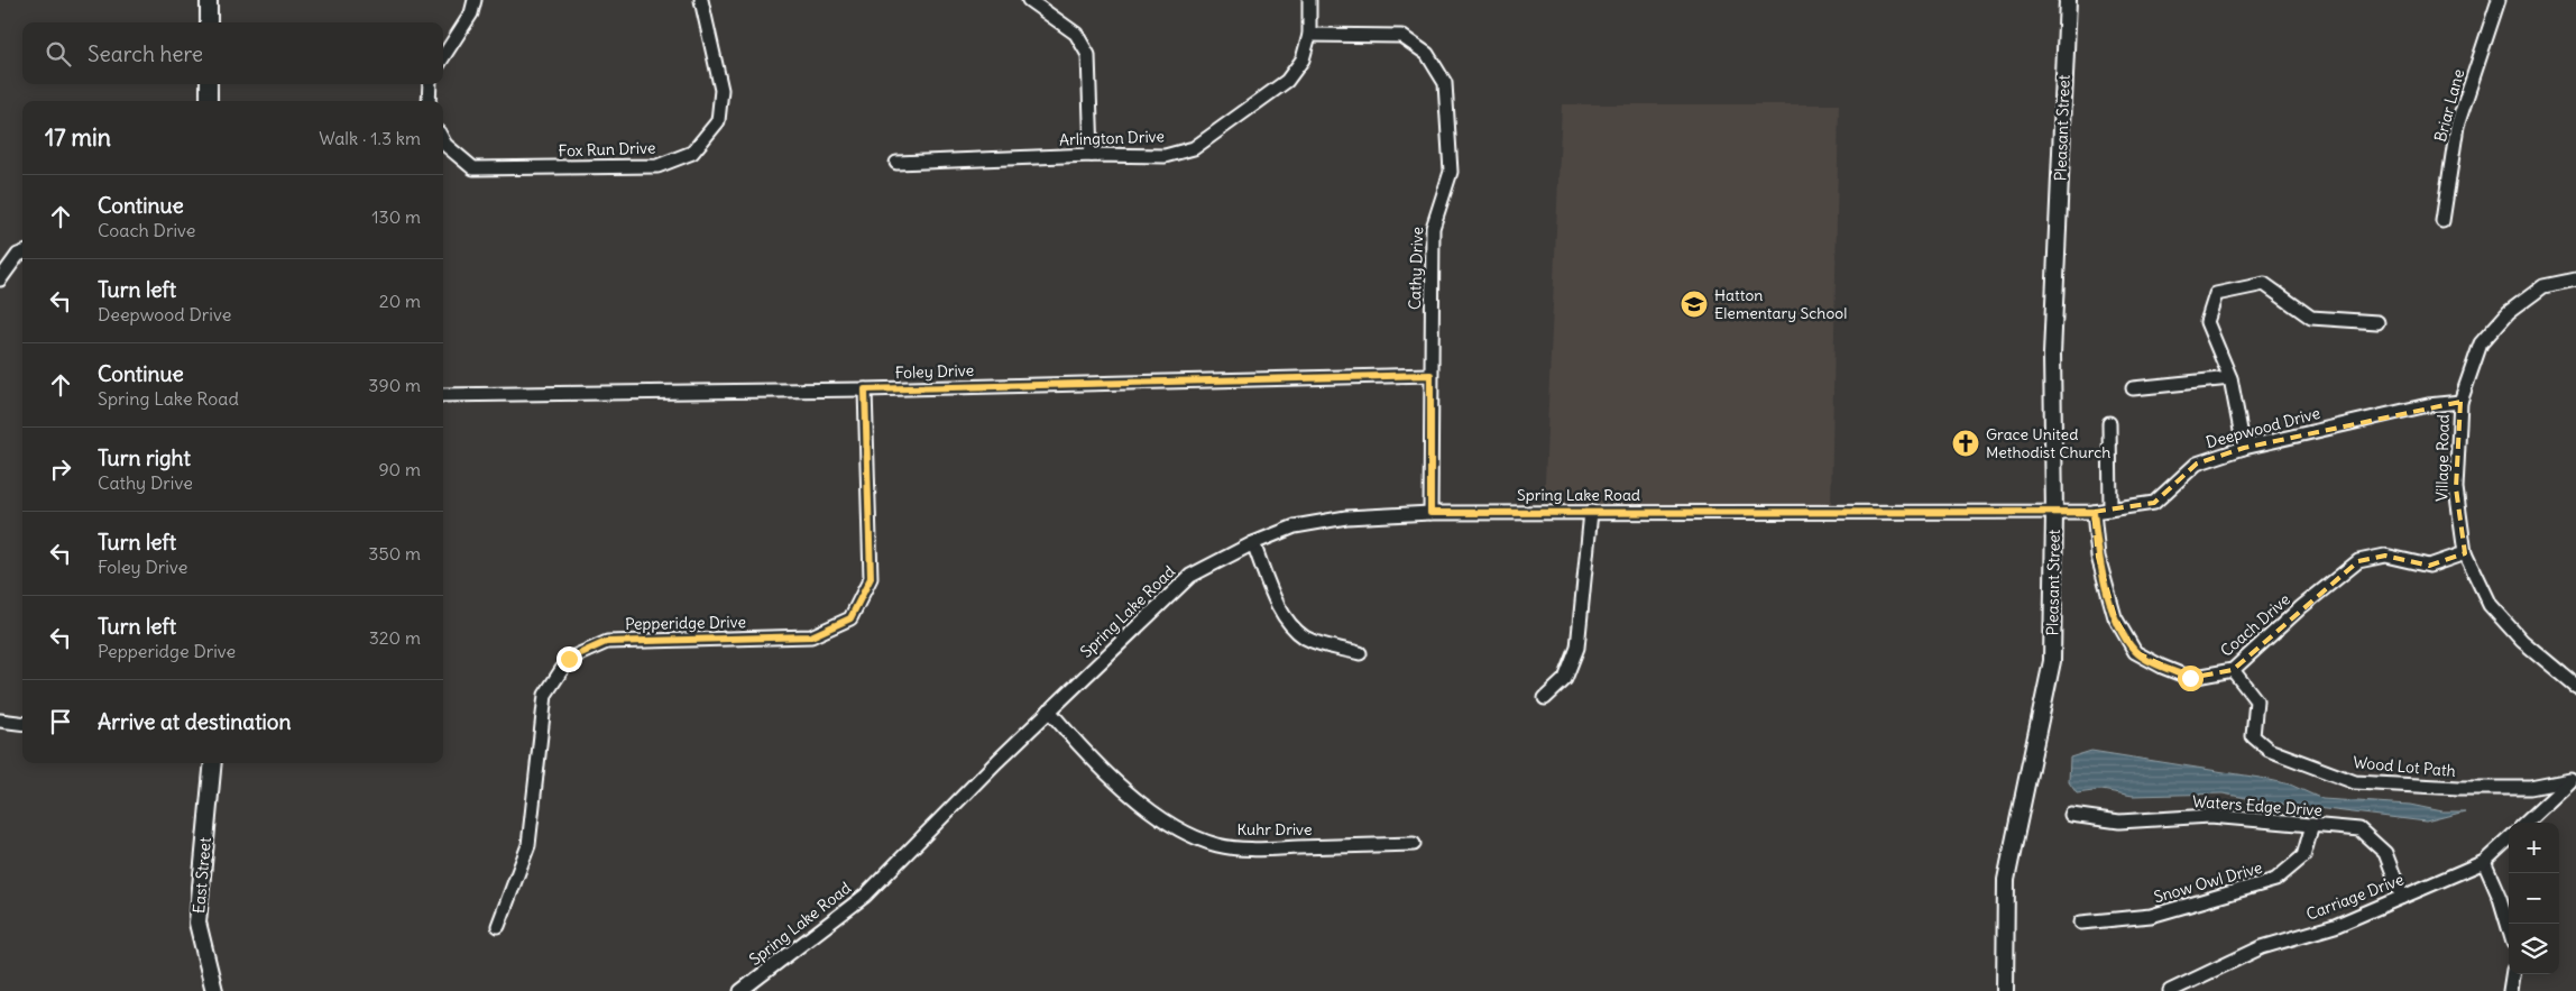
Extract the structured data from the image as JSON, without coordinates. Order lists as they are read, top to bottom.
{
  "streets": {
    "street": [
      "Briar Lane",
      "Pleasant Street",
      "Arlington Drive",
      "Fox Run Drive",
      "Cathy Drive",
      "Foley Drive",
      "Deepwood Drive",
      "Village Road",
      "Spring Lake Road",
      "Pepperidge Drive",
      "Coach Drive",
      "Wood Lot Path",
      "Waters Edge Drive",
      "Kuhr Drive",
      "East Street",
      "Snow Owl Drive",
      "Carriage Drive"
    ]
  },
  "crossings": [
    ["Pleasant Street", "Deepwood Drive"],
    ["Pleasant Street", "Spring Lake Road"],
    ["Arlington Drive", "Cathy Drive"],
    ["Cathy Drive", "Foley Drive"],
    ["Cathy Drive", "Spring Lake Road"],
    ["Foley Drive", "Pepperidge Drive"],
    ["Deepwood Drive", "Village Road"],
    ["Deepwood Drive", "Spring Lake Road"],
    ["Deepwood Drive", "Coach Drive"],
    ["Village Road", "Coach Drive"],
    ["Spring Lake Road", "Kuhr Drive"],
    ["Coach Drive", "Wood Lot Path"],
    ["Waters Edge Drive", "Snow Owl Drive"],
    ["Waters Edge Drive", "Carriage Drive"]
  ],
  "places": {
    "school or university": ["Hatton Elementary School"],
    "church": ["Grace United Methodist Church"]
  },
  "page": {
    "search": "Search here",
    "heading": ["17 min", "Walk · 1.3 km"],
    "list": [
      ["Continue", "Coach Drive", "130 m"],
      ["Turn left", "Deepwood Drive", "20 m"],
      ["Continue", "Spring Lake Road", "390 m"],
      ["Turn right", "Cathy Drive", "90 m"],
      ["Turn left", "Foley Drive", "350 m"],
      ["Turn left", "Pepperidge Drive", "320 m"],
      "Arrive at destination"
    ],
    "map_buttons": ["+", "−"]
  }
}
